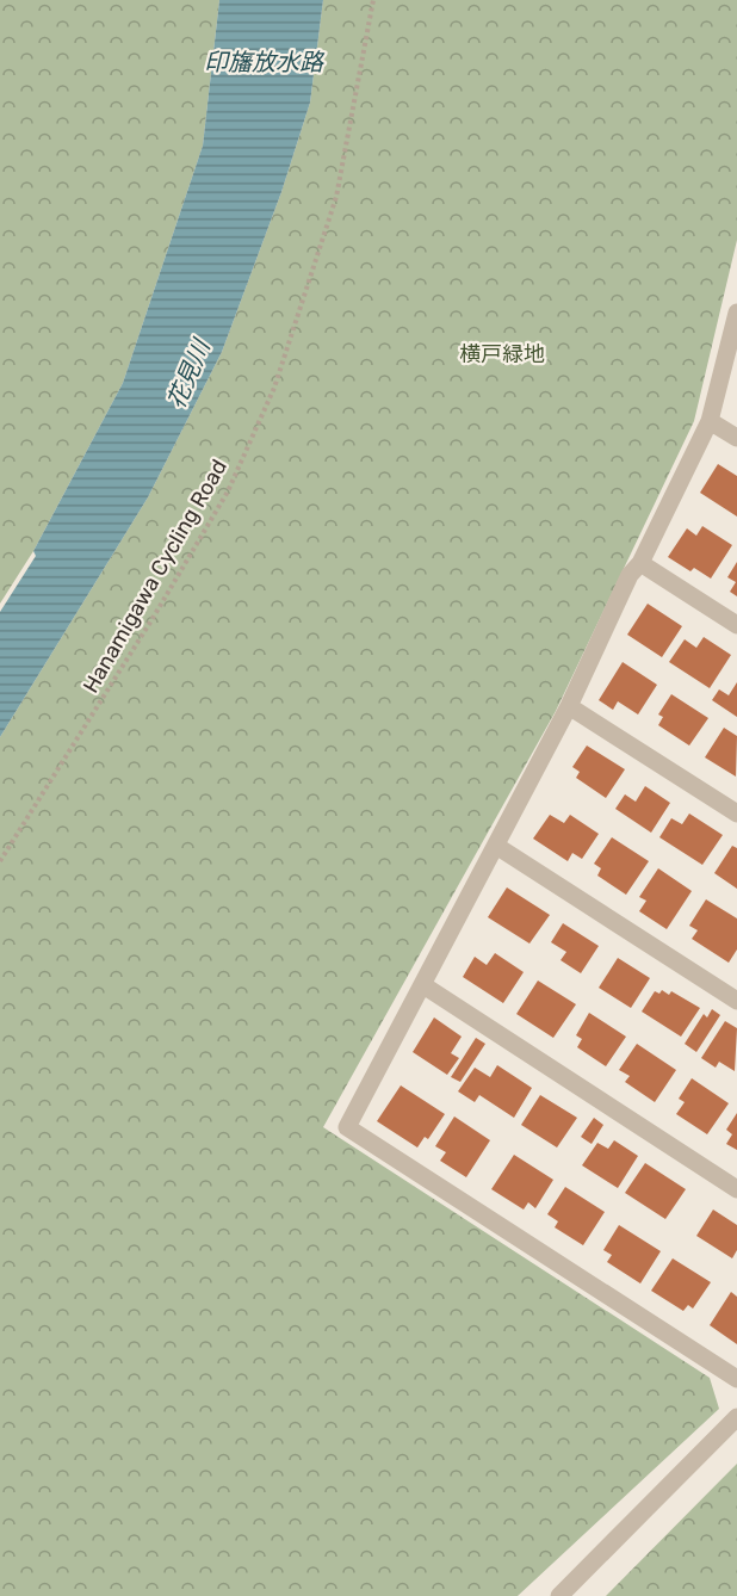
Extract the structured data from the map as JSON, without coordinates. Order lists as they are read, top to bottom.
{
  "streets": {
    "path": ["Hanamigawa Cycling Road"]
  },
  "water": ["印旛放水路", "花見川"],
  "parks": ["横戸緑地"]
}
